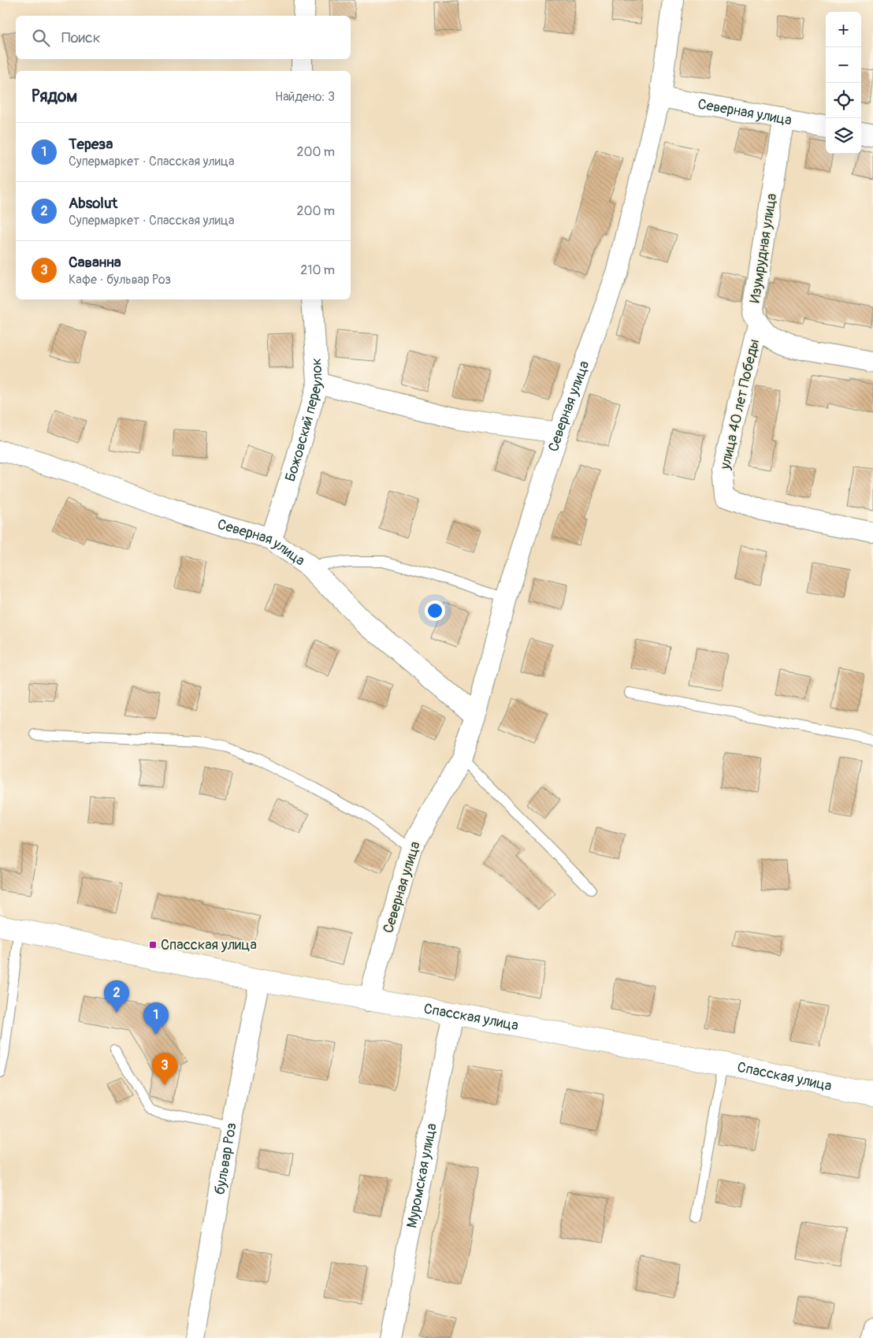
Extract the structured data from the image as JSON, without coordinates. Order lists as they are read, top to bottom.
{
  "streets": {
    "street": [
      "Северная улица",
      "Изумрудная улица",
      "улица 40 лет Победы",
      "Божовский переулок",
      "Спасская улица",
      "бульвар Роз",
      "Муромская улица"
    ]
  },
  "crossings": [
    ["Северная улица", "Изумрудная улица"],
    ["Северная улица", "Божовский переулок"],
    ["Северная улица", "Спасская улица"],
    ["Изумрудная улица", "улица 40 лет Победы"],
    ["Спасская улица", "бульвар Роз"],
    ["Спасская улица", "Муромская улица"]
  ],
  "places": {
    "transit": ["Спасская улица"]
  },
  "page": {
    "map_buttons": ["+", "−"],
    "search": "Поиск",
    "heading": ["Рядом", "Найдено: 3"],
    "list": [
      {
        "mark": "1",
        "name": "Тереза",
        "note": "Супермаркет · Спасская улица",
        "value": "200 m"
      },
      {
        "mark": "2",
        "name": "Absolut",
        "note": "Супермаркет · Спасская улица",
        "value": "200 m"
      },
      {
        "mark": "3",
        "name": "Саванна",
        "note": "Кафе · бульвар Роз",
        "value": "210 m"
      }
    ],
    "pins": ["2", "1", "3"]
  }
}
